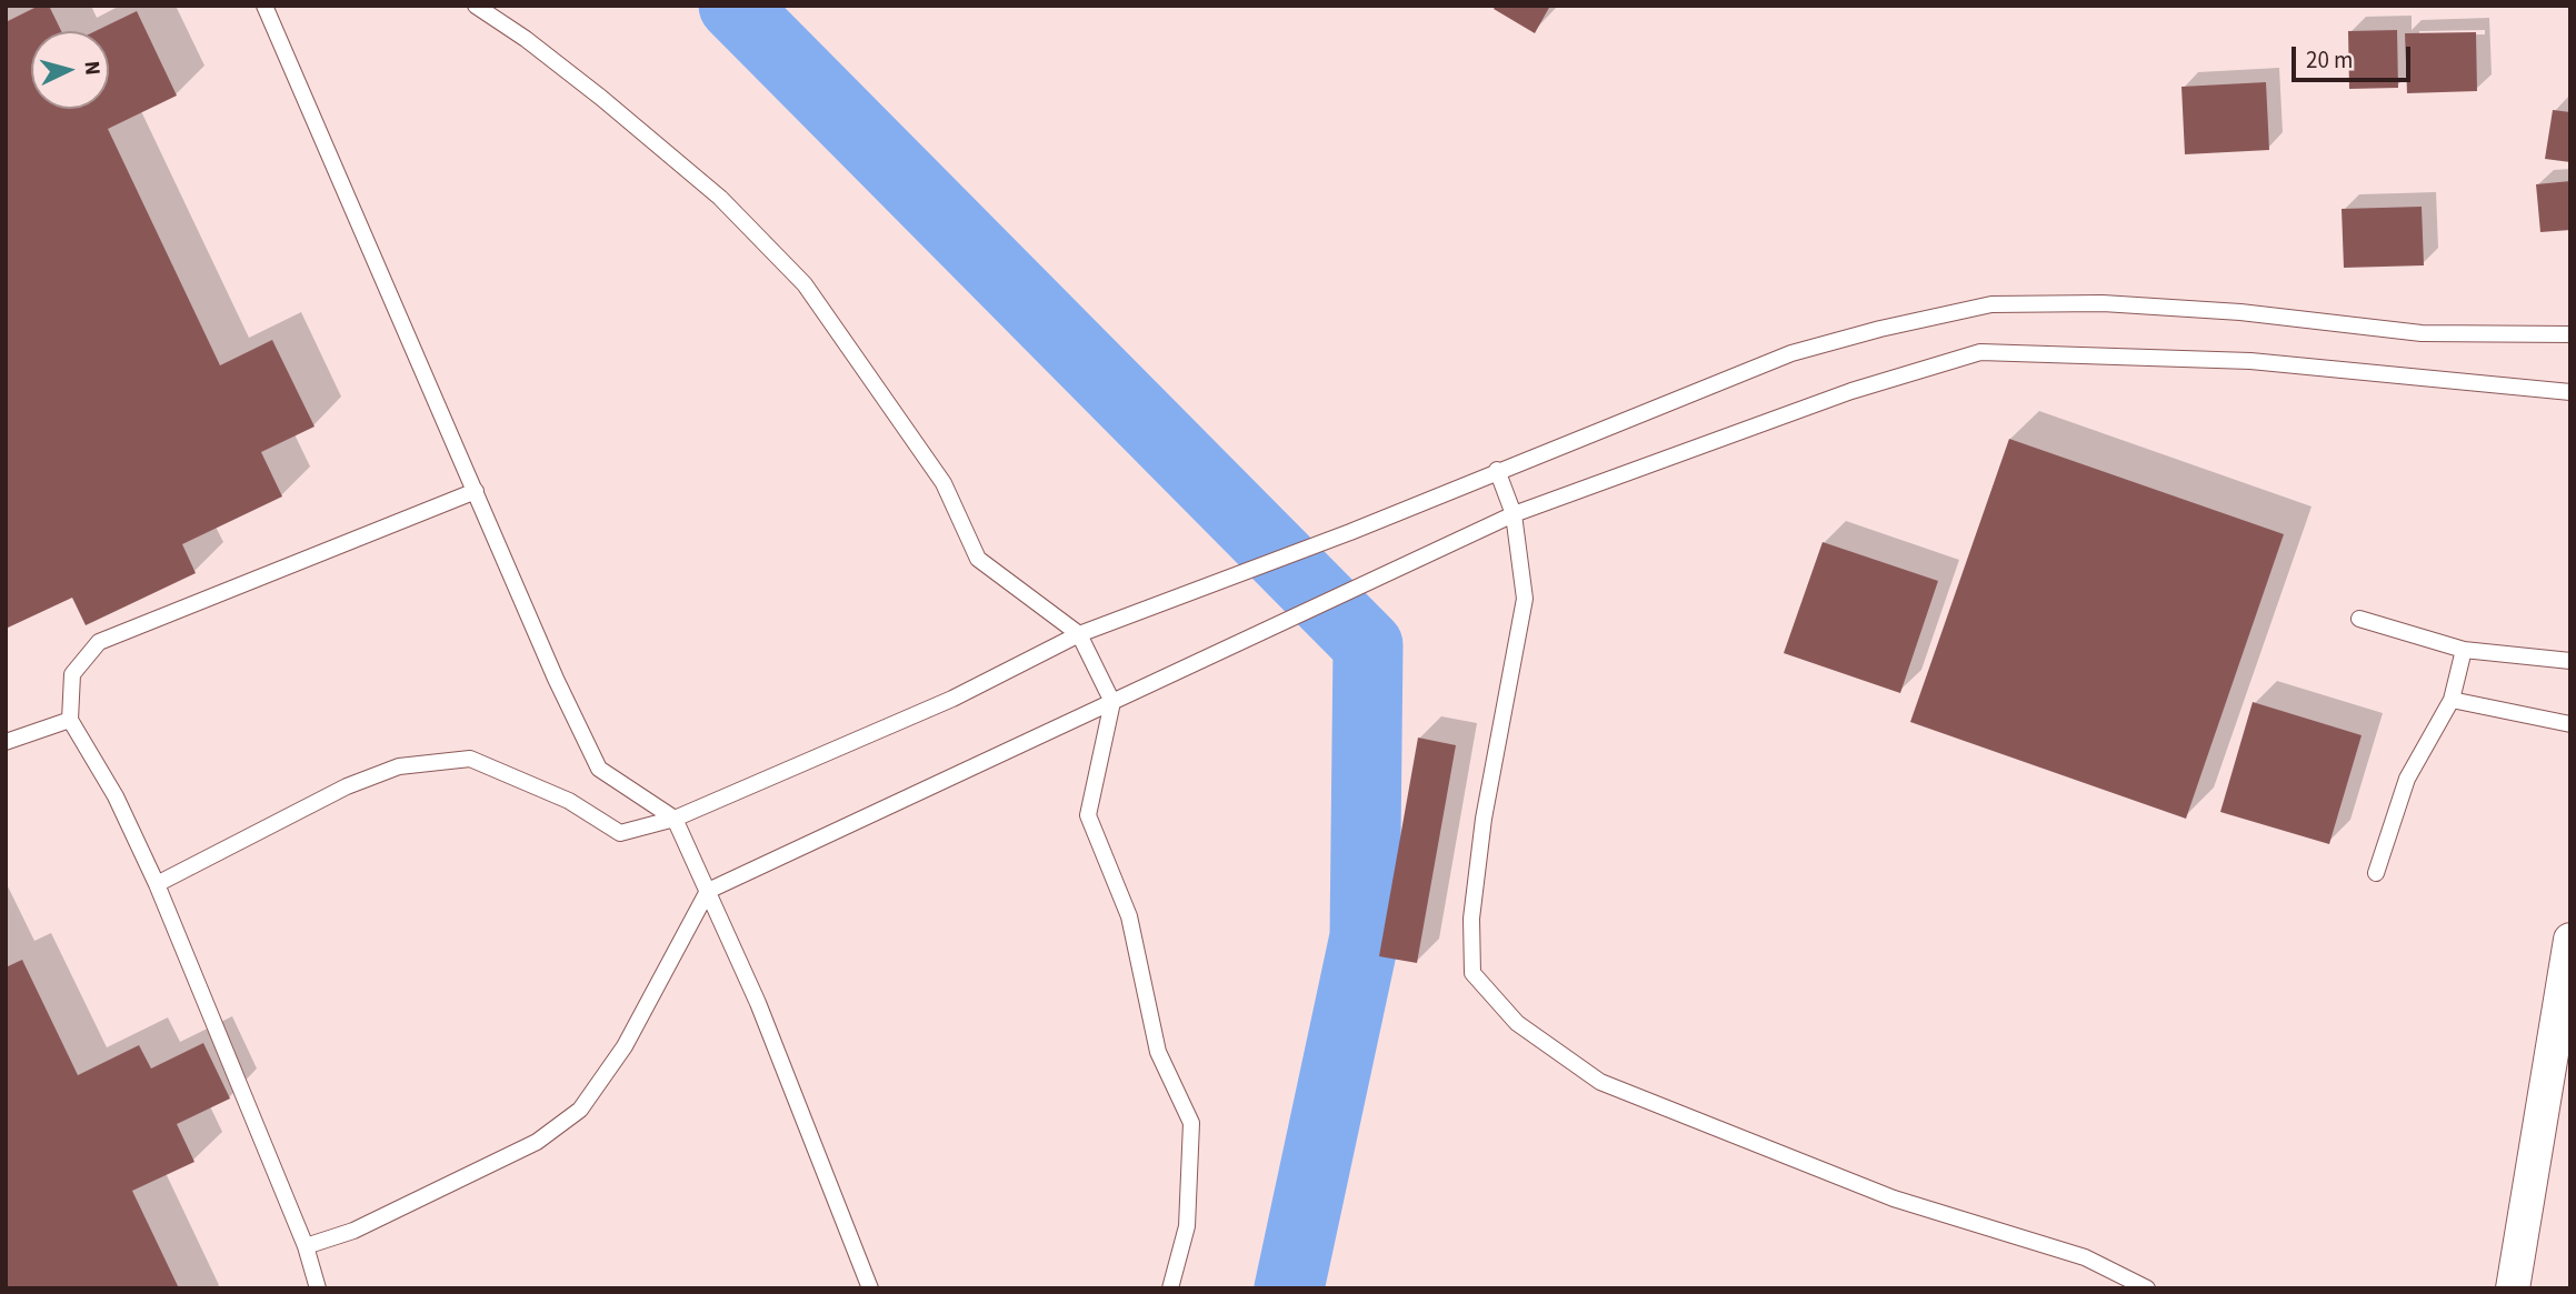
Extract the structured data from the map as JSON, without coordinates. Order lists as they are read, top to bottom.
{
  "scale_bar": "20 m",
  "north": "right"
}
